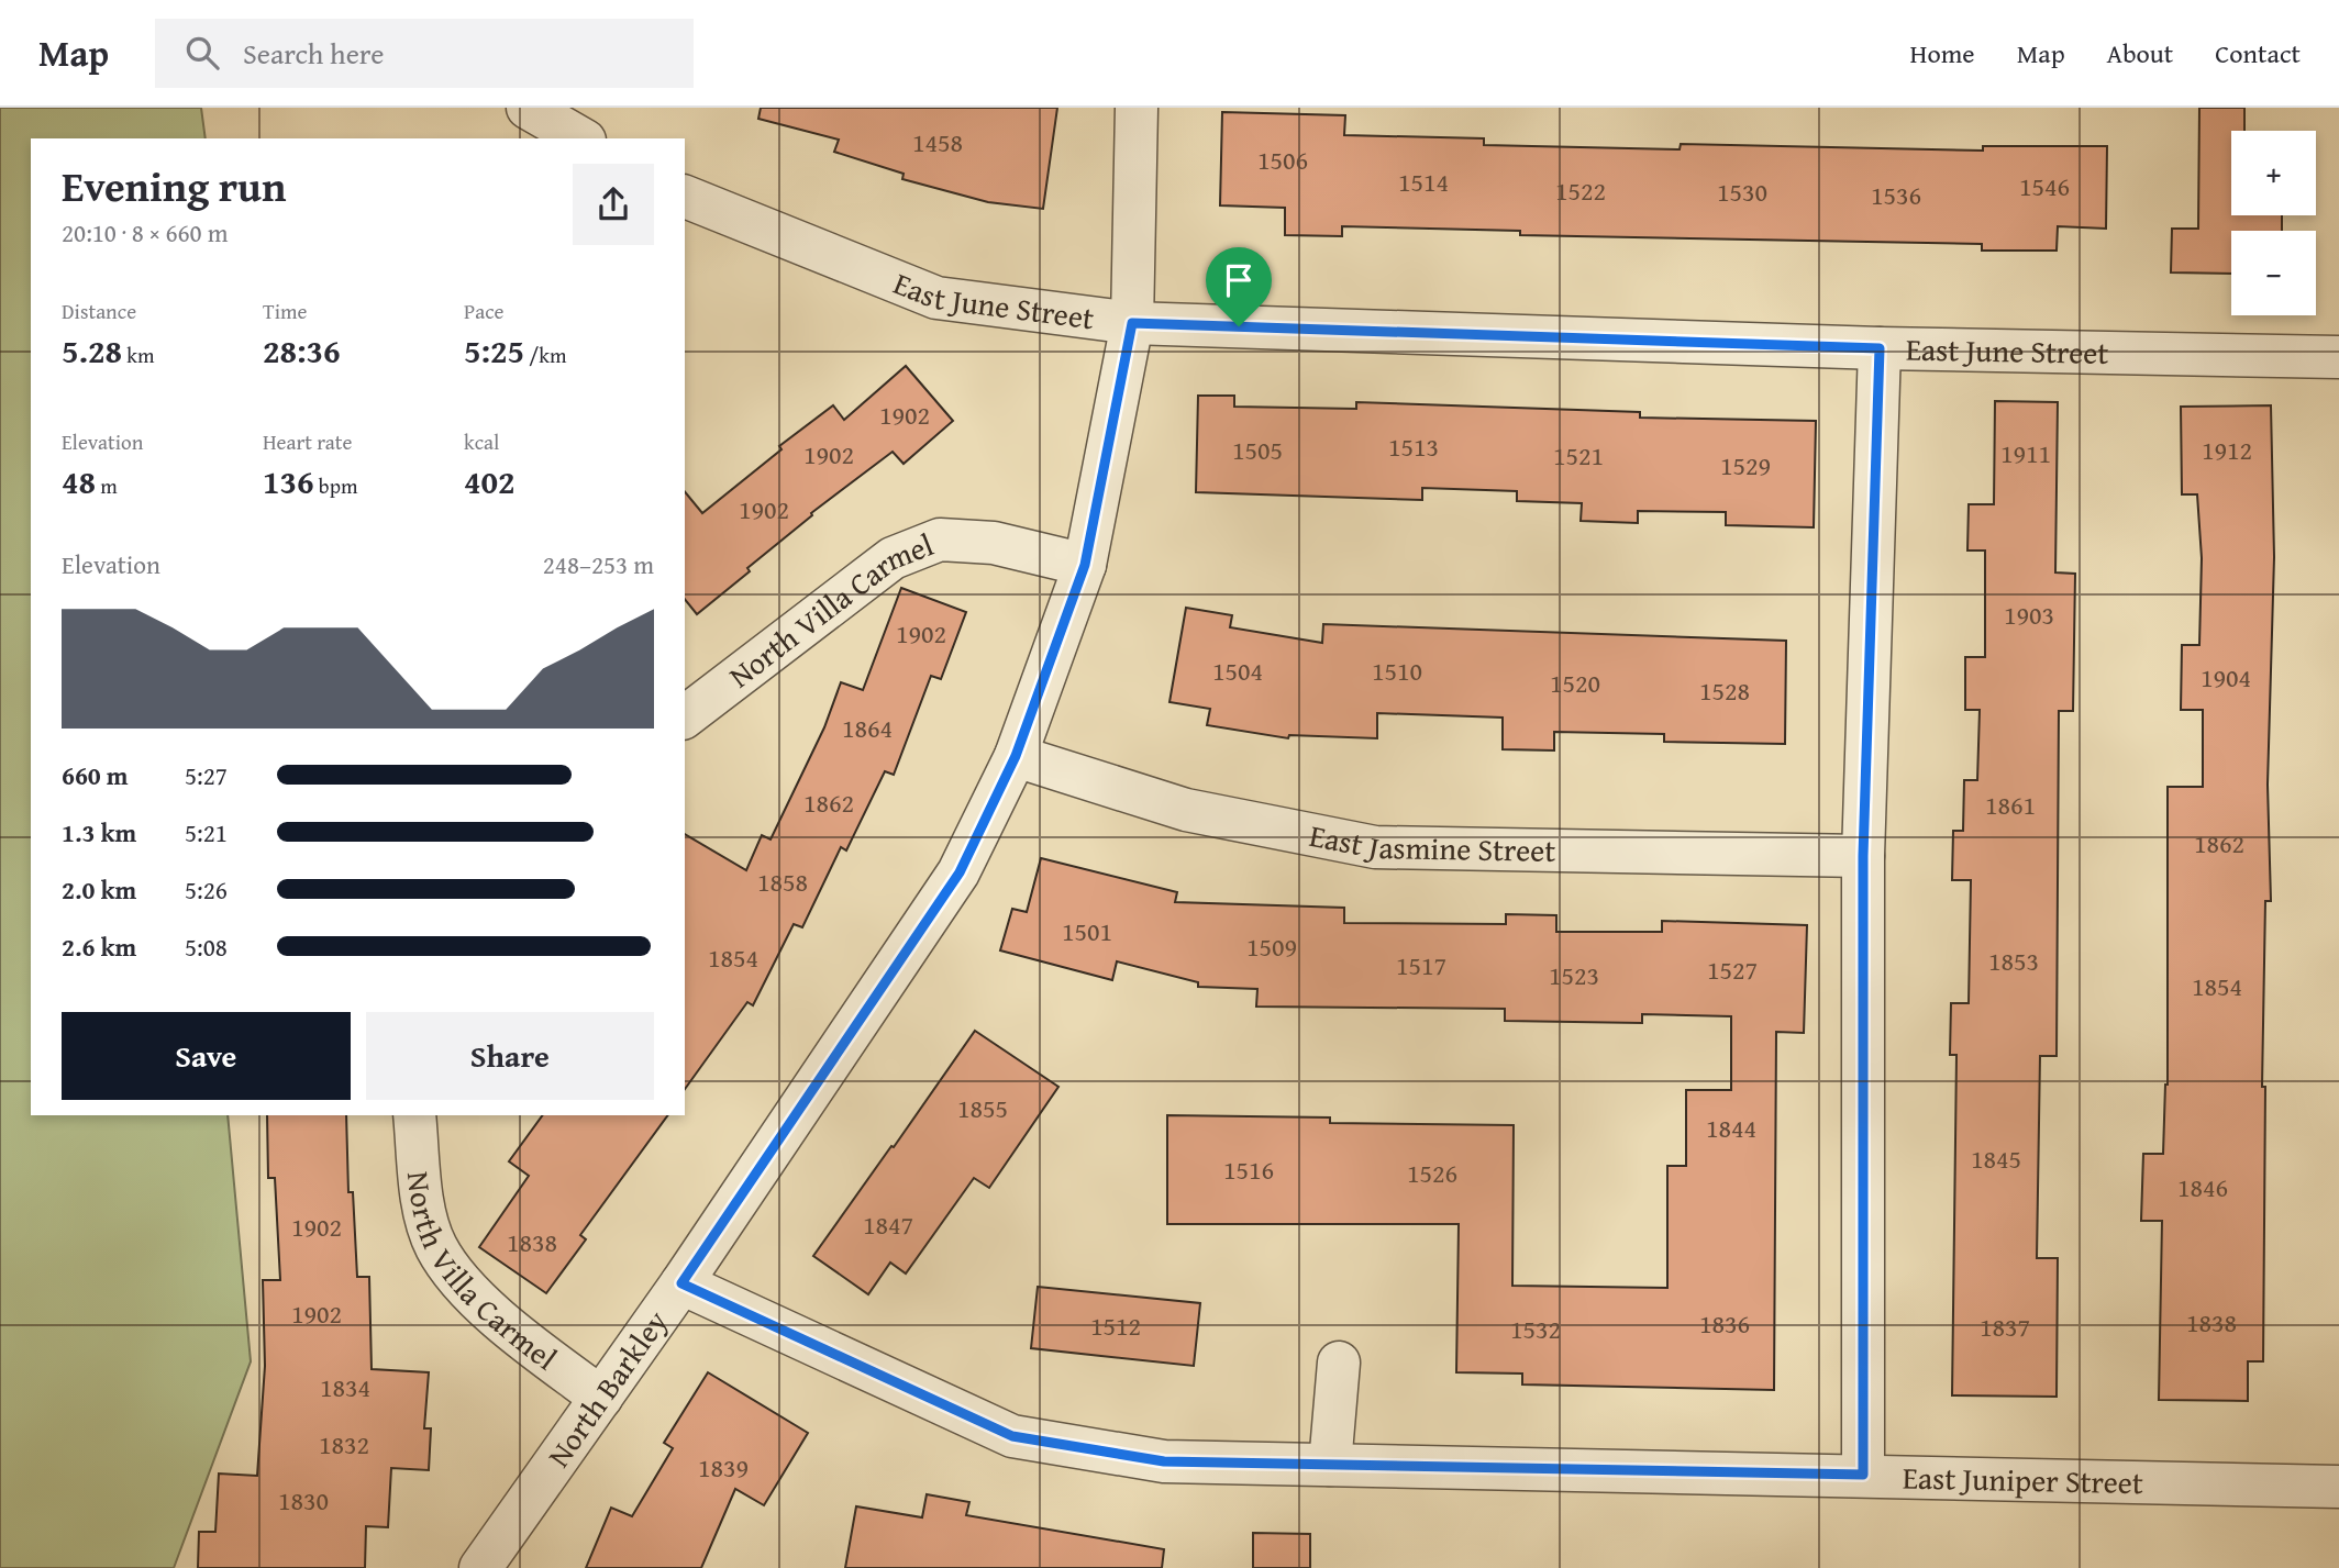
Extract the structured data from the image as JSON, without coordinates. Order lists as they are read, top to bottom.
{
  "streets": {
    "street": [
      "East June Street",
      "North Villa Carmel",
      "East Jasmine Street",
      "North Barkley",
      "East Juniper Street"
    ]
  },
  "crossings": [
    ["East June Street", "North Barkley"],
    ["North Villa Carmel", "North Barkley"],
    ["East Jasmine Street", "North Barkley"],
    ["North Barkley", "East Juniper Street"]
  ],
  "house_numbers": [
    "1458",
    "1506",
    "1514",
    "1546",
    "1522",
    "1530",
    "1536",
    "1902",
    "1513",
    "1505",
    "1912",
    "1911",
    "1902",
    "1521",
    "1529",
    "1902",
    "1903",
    "1902",
    "1504",
    "1510",
    "1904",
    "1520",
    "1528",
    "1864",
    "1862",
    "1861",
    "1862",
    "1858",
    "1501",
    "1509",
    "1854",
    "1853",
    "1517",
    "1527",
    "1523",
    "1854",
    "1855",
    "1844",
    "1845",
    "1516",
    "1526",
    "1846",
    "1847",
    "1902",
    "1838",
    "1902",
    "1838",
    "1836",
    "1512",
    "1837",
    "1532",
    "1834",
    "1832",
    "1839",
    "1830"
  ],
  "page": {
    "header": "Map",
    "search": "Search here",
    "nav": [
      "Home",
      "Map",
      "About",
      "Contact"
    ],
    "map_buttons": ["+", "−"],
    "heading": ["Evening run", "20:10 · 8 × 660 m"],
    "stats": [
      ["Distance", "5.28 km"],
      ["Time", "28:36"],
      ["Pace", "5:25 /km"],
      ["Elevation", "48 m"],
      ["Heart rate", "136 bpm"],
      ["kcal", "402"]
    ],
    "chart": ["Elevation", "248–253 m"],
    "list": [
      {
        "name": "660 m",
        "note": "5:27"
      },
      {
        "name": "1.3 km",
        "note": "5:21"
      },
      {
        "name": "2.0 km",
        "note": "5:26"
      },
      {
        "name": "2.6 km",
        "note": "5:08"
      }
    ],
    "buttons": ["Save", "Share"]
  }
}
